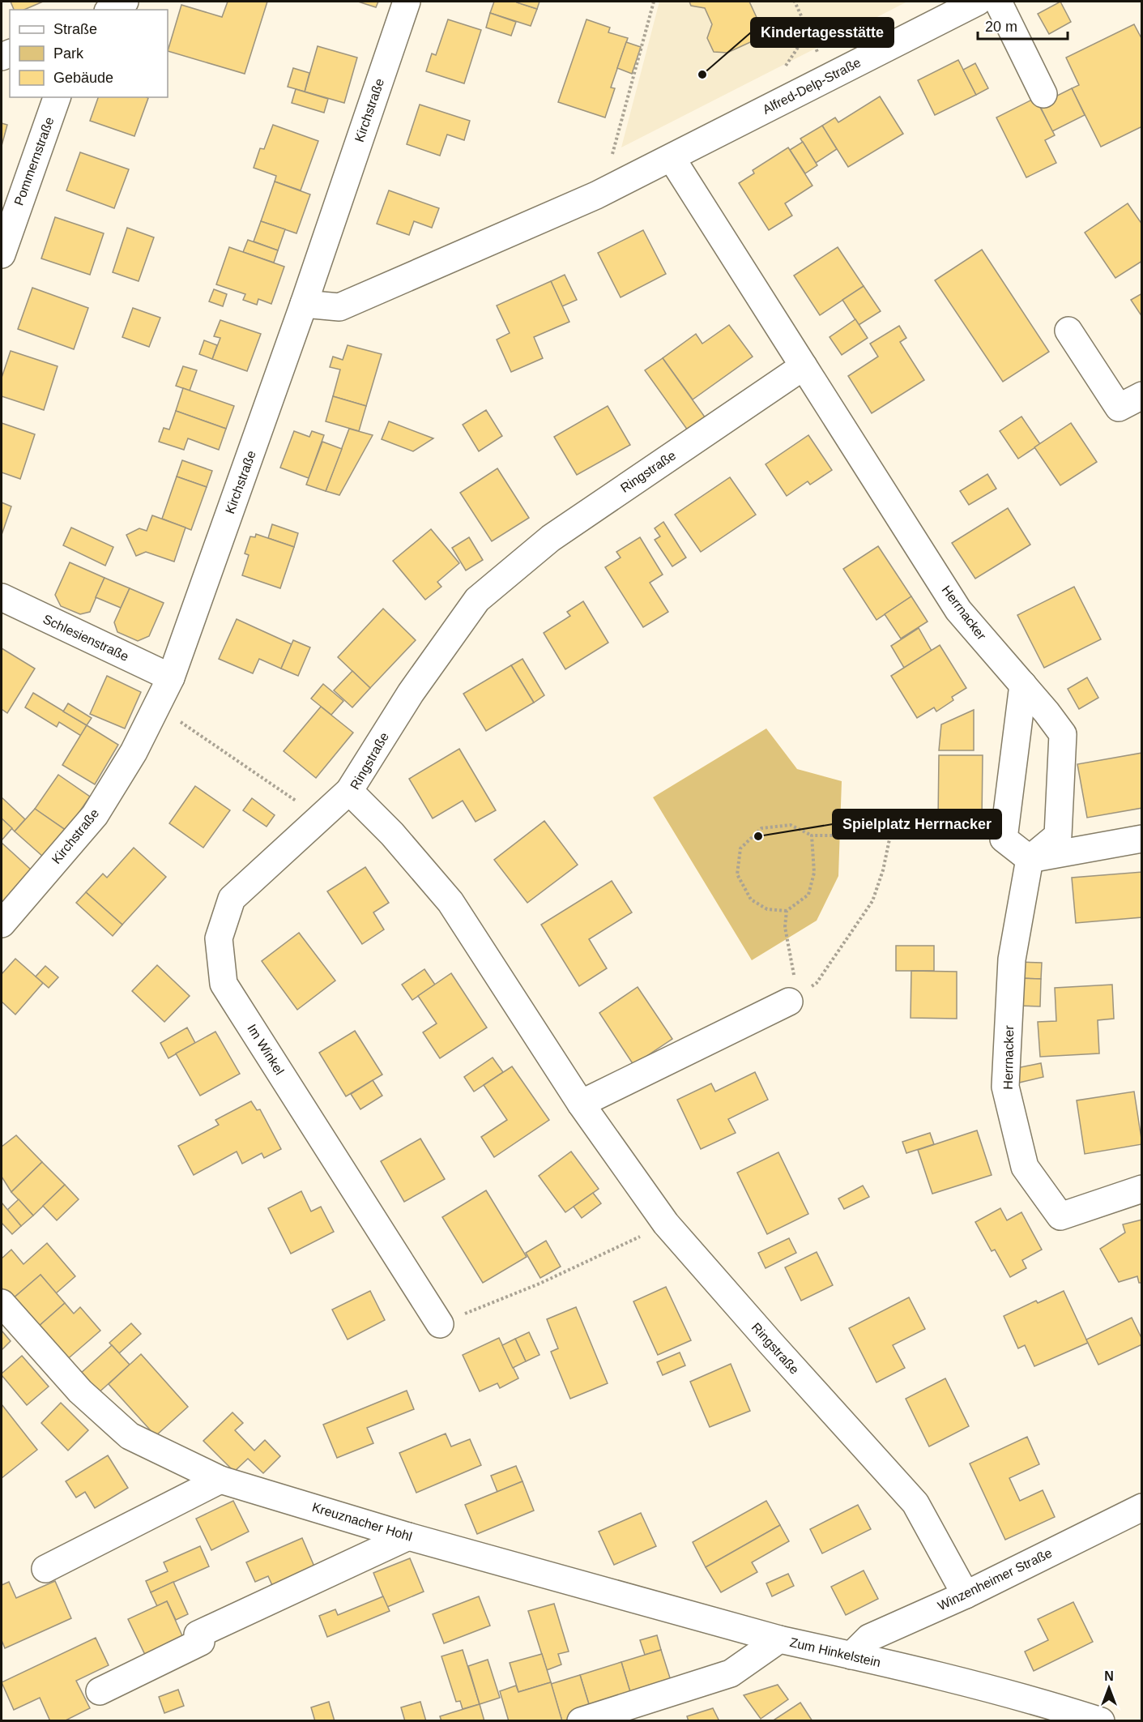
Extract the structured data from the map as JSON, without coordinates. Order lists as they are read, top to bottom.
{
  "streets": {
    "street": [
      "Alfred-Delp-Straße",
      "Kirchstraße",
      "Pommernstraße",
      "Ringstraße",
      "Herrnacker",
      "Schlesienstraße",
      "Im Winkel",
      "Kreuznacher Hohl",
      "Winzenheimer Straße",
      "Zum Hinkelstein"
    ]
  },
  "crossings": [
    ["Kirchstraße", "Schlesienstraße"],
    ["Ringstraße", "Herrnacker"],
    ["Ringstraße", "Im Winkel"],
    ["Ringstraße", "Winzenheimer Straße"],
    ["Kreuznacher Hohl", "Zum Hinkelstein"],
    ["Winzenheimer Straße", "Zum Hinkelstein"]
  ],
  "places": ["Kindertagesstätte", "Spielplatz Herrnacker"],
  "legend": ["Straße", "Park", "Gebäude"],
  "scale_bar": "20 m",
  "north": "top"
}
